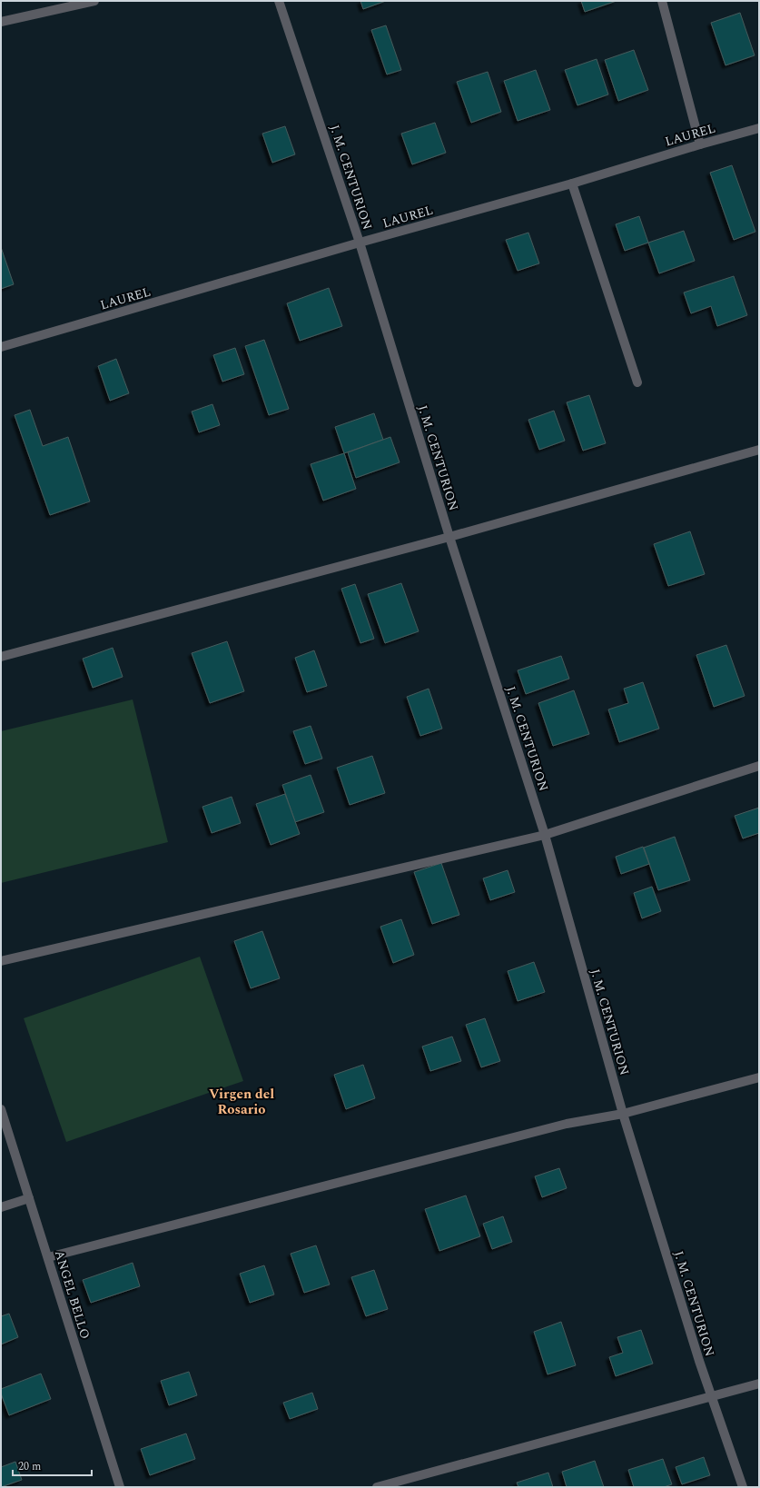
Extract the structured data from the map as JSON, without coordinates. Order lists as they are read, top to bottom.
{
  "streets": {
    "street": ["LAUREL", "J. M. CENTURION", "ANGEL BELLO"]
  },
  "crossings": [
    ["LAUREL", "J. M. CENTURION"]
  ],
  "districts": ["Virgen del Rosario"],
  "scale_bar": "20 m"
}
